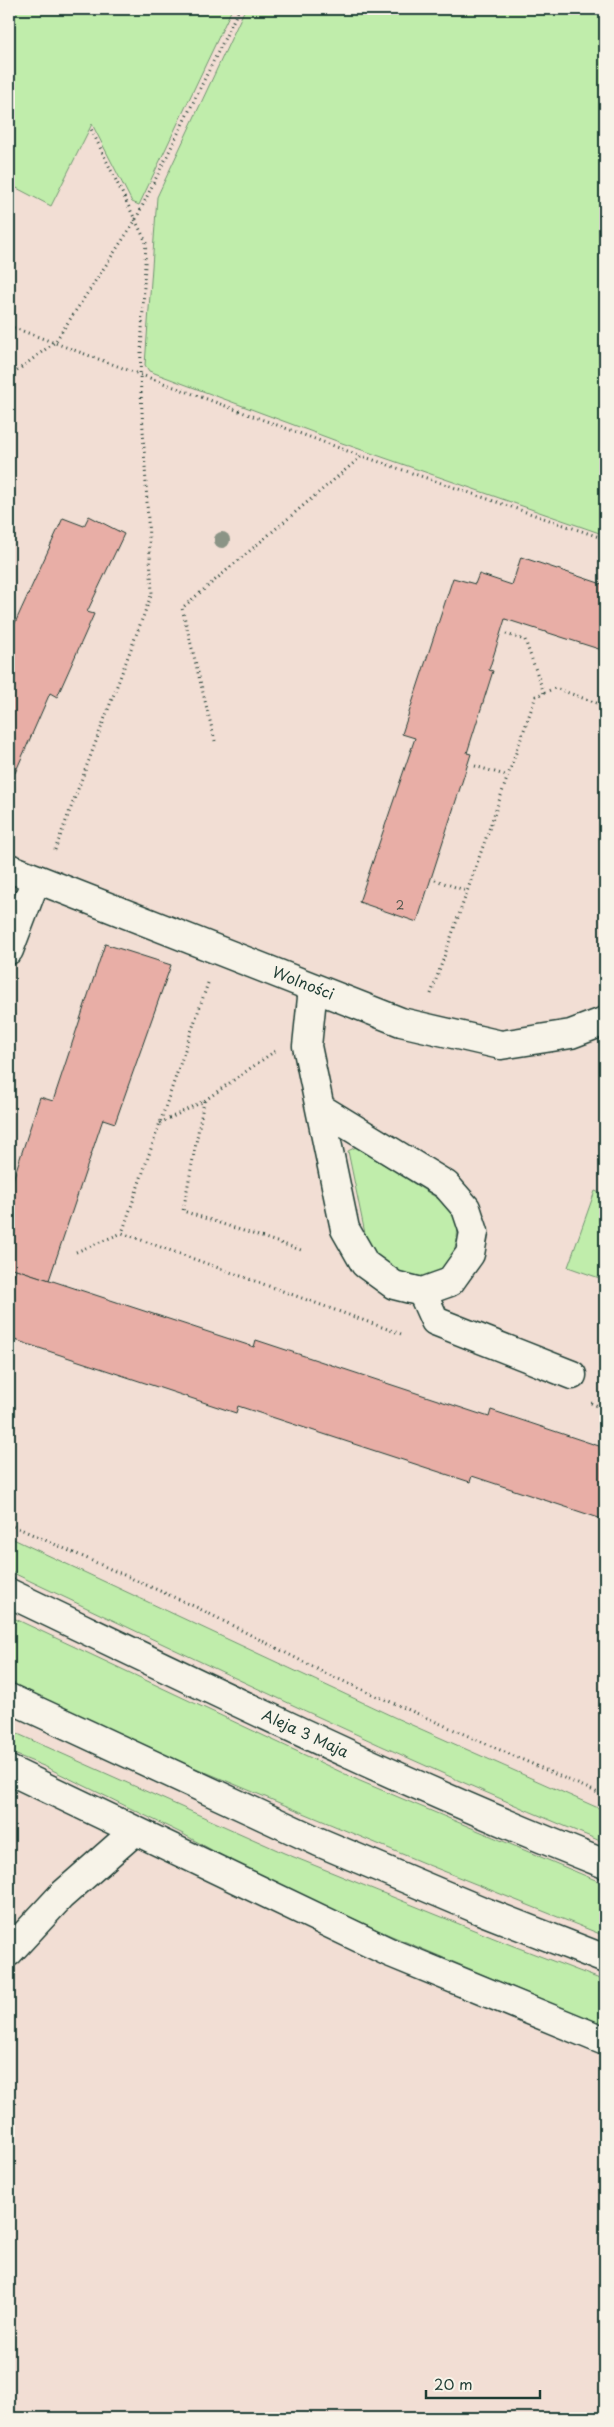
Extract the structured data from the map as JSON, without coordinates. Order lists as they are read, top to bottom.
{
  "streets": {
    "street": ["Wolności", "Aleja 3 Maja"]
  },
  "house_numbers": ["2"],
  "scale_bar": "20 m"
}
